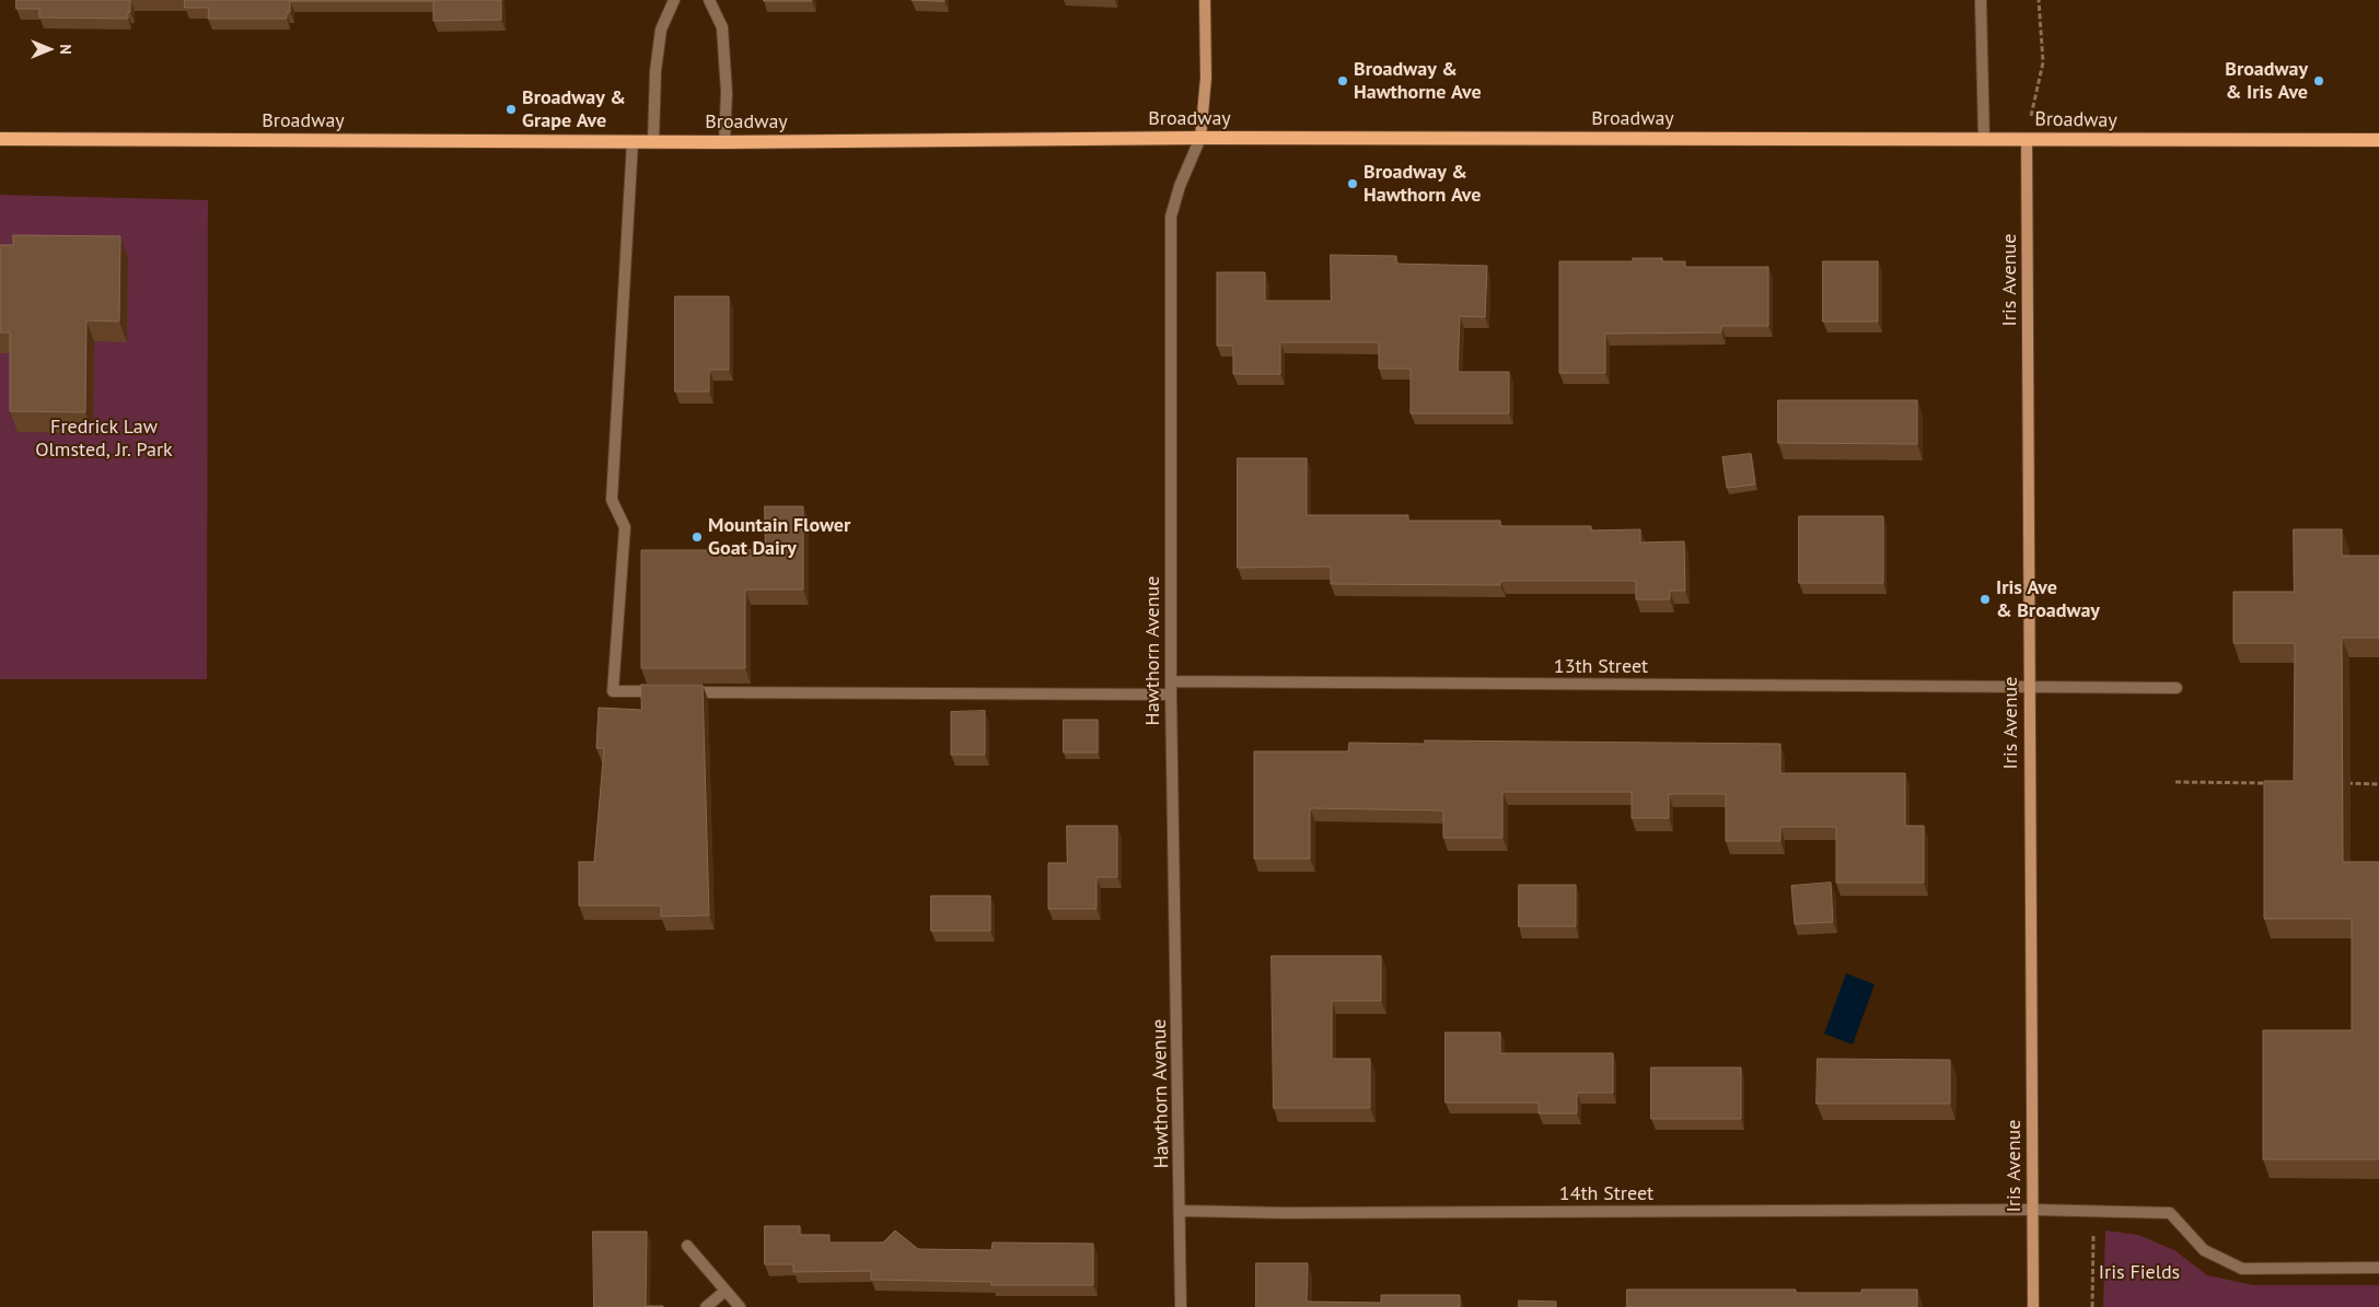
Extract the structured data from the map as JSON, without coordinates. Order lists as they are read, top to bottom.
{
  "streets": {
    "main road": ["Broadway", "Iris Avenue", "Hawthorn Avenue"],
    "street": ["13th Street", "14th Street"]
  },
  "crossings": [
    ["Broadway", "Iris Avenue"],
    ["Broadway", "Hawthorn Avenue"],
    ["Iris Avenue", "13th Street"],
    ["Iris Avenue", "14th Street"],
    ["Hawthorn Avenue", "13th Street"],
    ["Hawthorn Avenue", "14th Street"]
  ],
  "parks": ["Fredrick Law Olmsted, Jr. Park", "Iris Fields"],
  "places": [
    "Broadway & Hawthorne Ave",
    "Broadway & Iris Ave",
    "Broadway & Grape Ave",
    "Broadway & Hawthorn Ave",
    "Mountain Flower Goat Dairy",
    "Iris Ave & Broadway"
  ],
  "north": "right"
}
